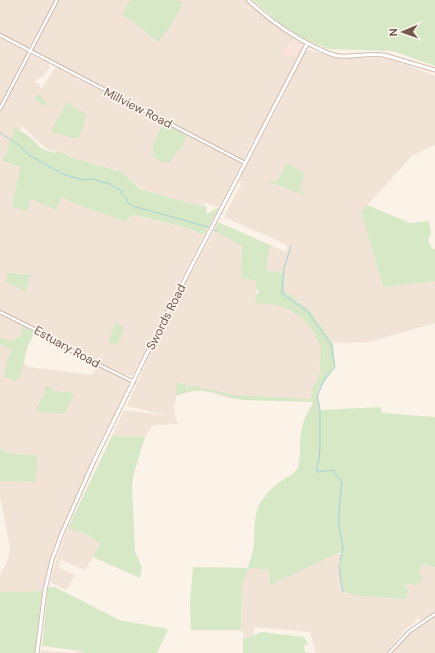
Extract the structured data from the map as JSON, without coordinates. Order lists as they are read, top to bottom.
{
  "streets": {
    "main road": ["Swords Road"],
    "street": ["Millview Road", "Estuary Road"]
  },
  "crossings": [
    ["Millview Road", "Swords Road"],
    ["Swords Road", "Estuary Road"]
  ],
  "north": "left"
}
